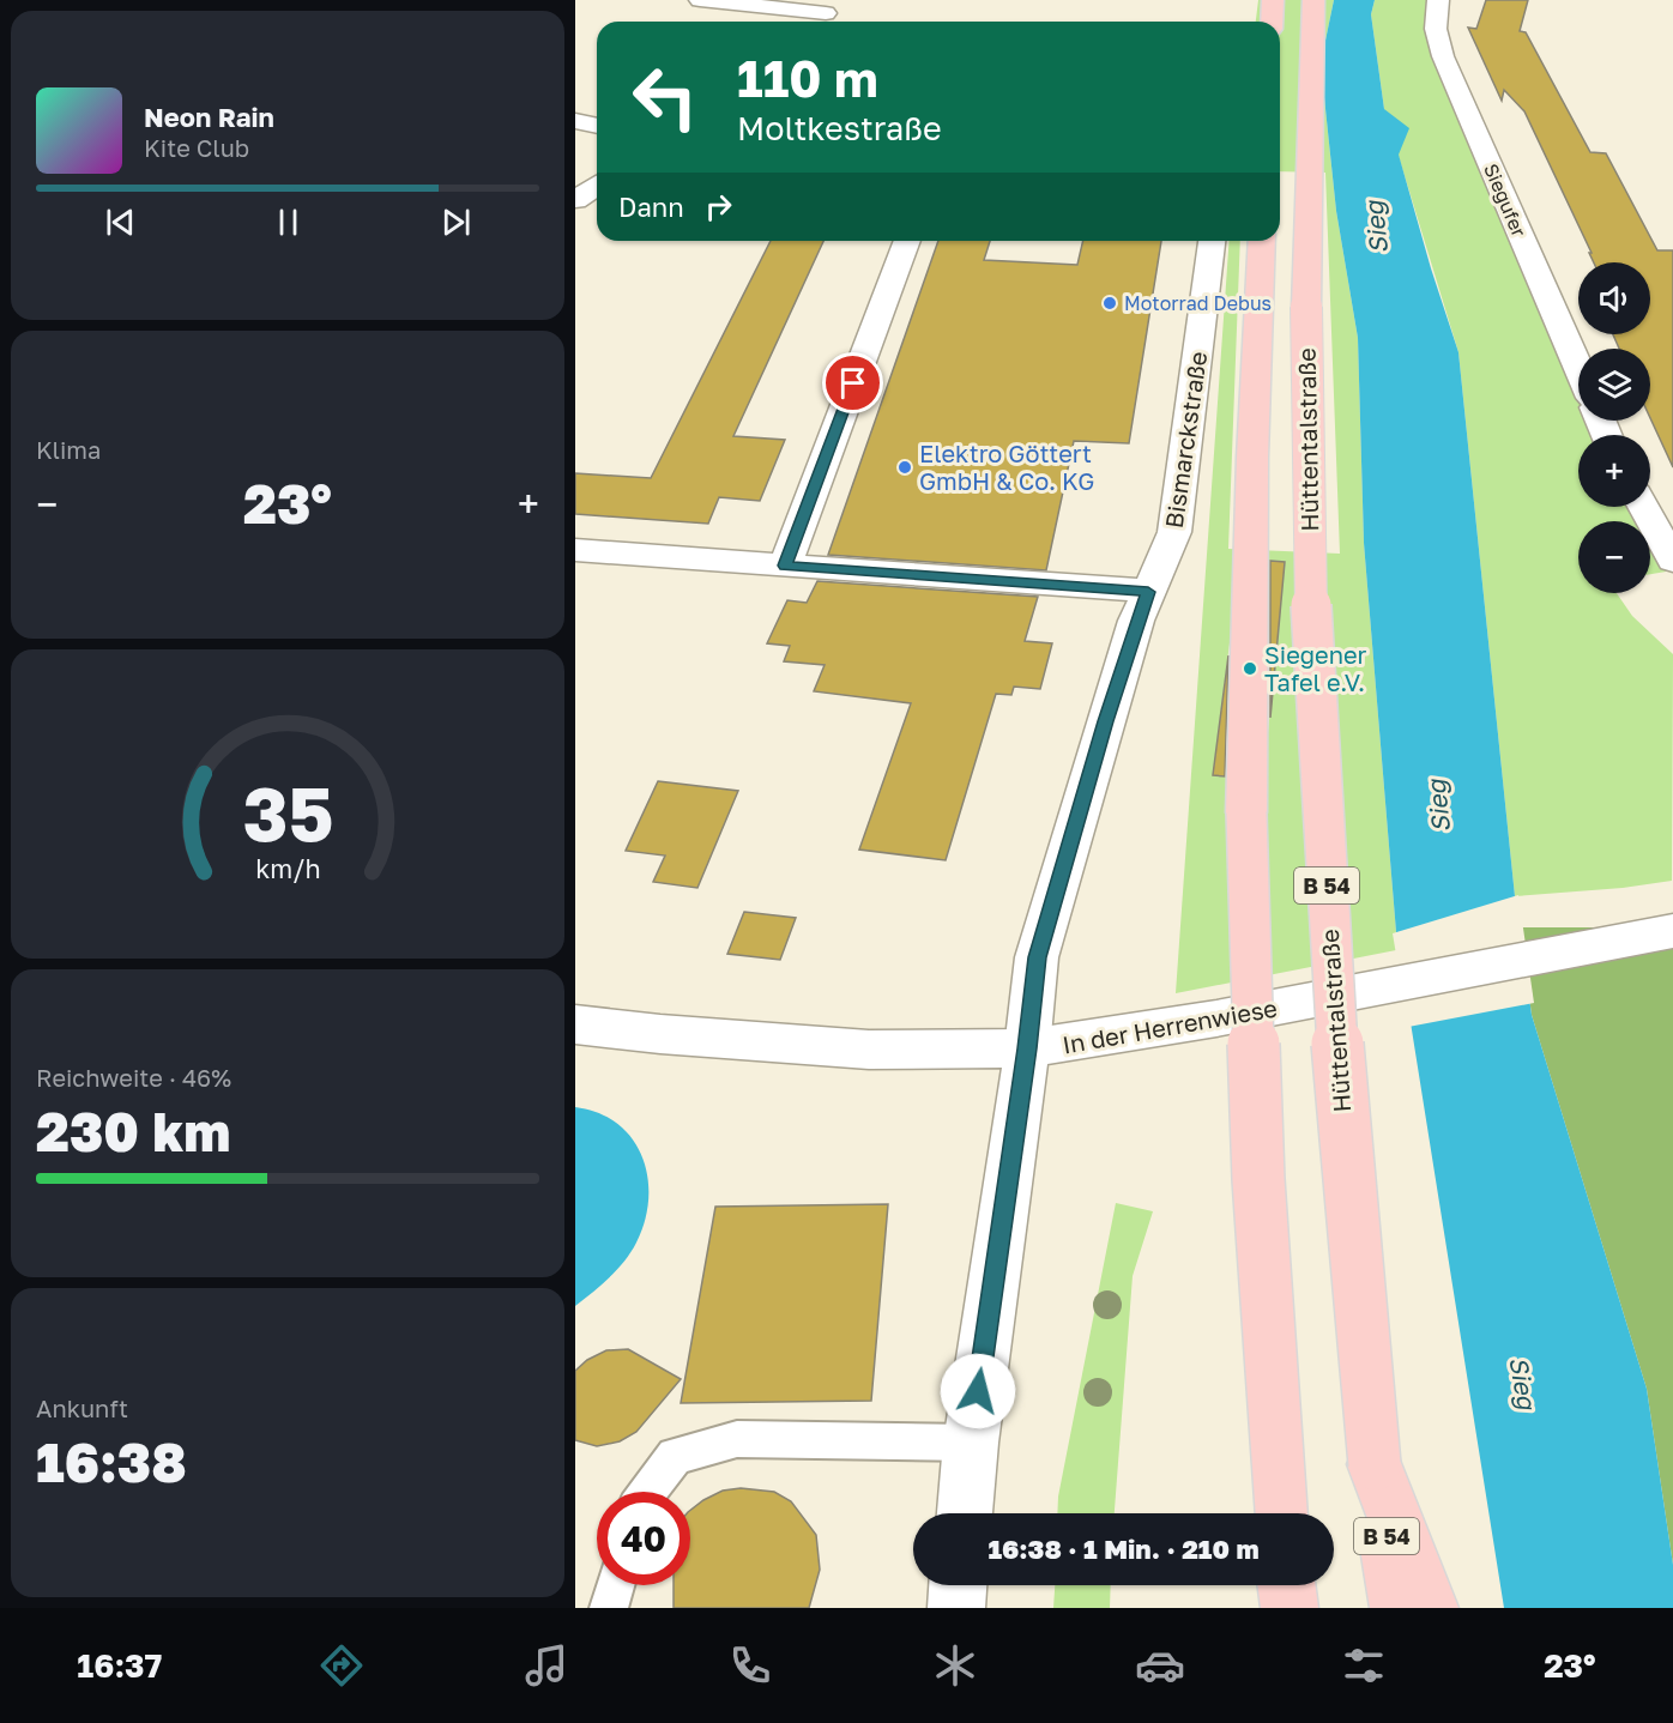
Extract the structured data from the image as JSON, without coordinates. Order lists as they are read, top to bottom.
{
  "streets": {
    "highway": ["Hüttentalstraße", "B 54"],
    "street": ["Siegufer", "Bismarckstraße", "In der Herrenwiese"]
  },
  "crossings": [
    ["Bismarckstraße", "In der Herrenwiese"]
  ],
  "water": ["Sieg"],
  "places": ["Motorrad Debus", "Elektro Göttert GmbH & Co. KG", "Siegener Tafel e.V."],
  "page": {
    "turn": ["110 m", "Moltkestraße"],
    "song": ["Neon Rain", "Kite Club"],
    "then": "Dann",
    "map_buttons": ["+", "−"],
    "tile": [
      "Klima",
      ["Reichweite · 46%", "230 km"],
      ["Ankunft", "16:38"]
    ],
    "heat": ["−", "23°", "+"],
    "limit": "40",
    "trip": "16:38 · 1 Min. · 210 m",
    "tabs": ["16:37", "23°"],
    "gauge": ["35", "km/h"]
  }
}
